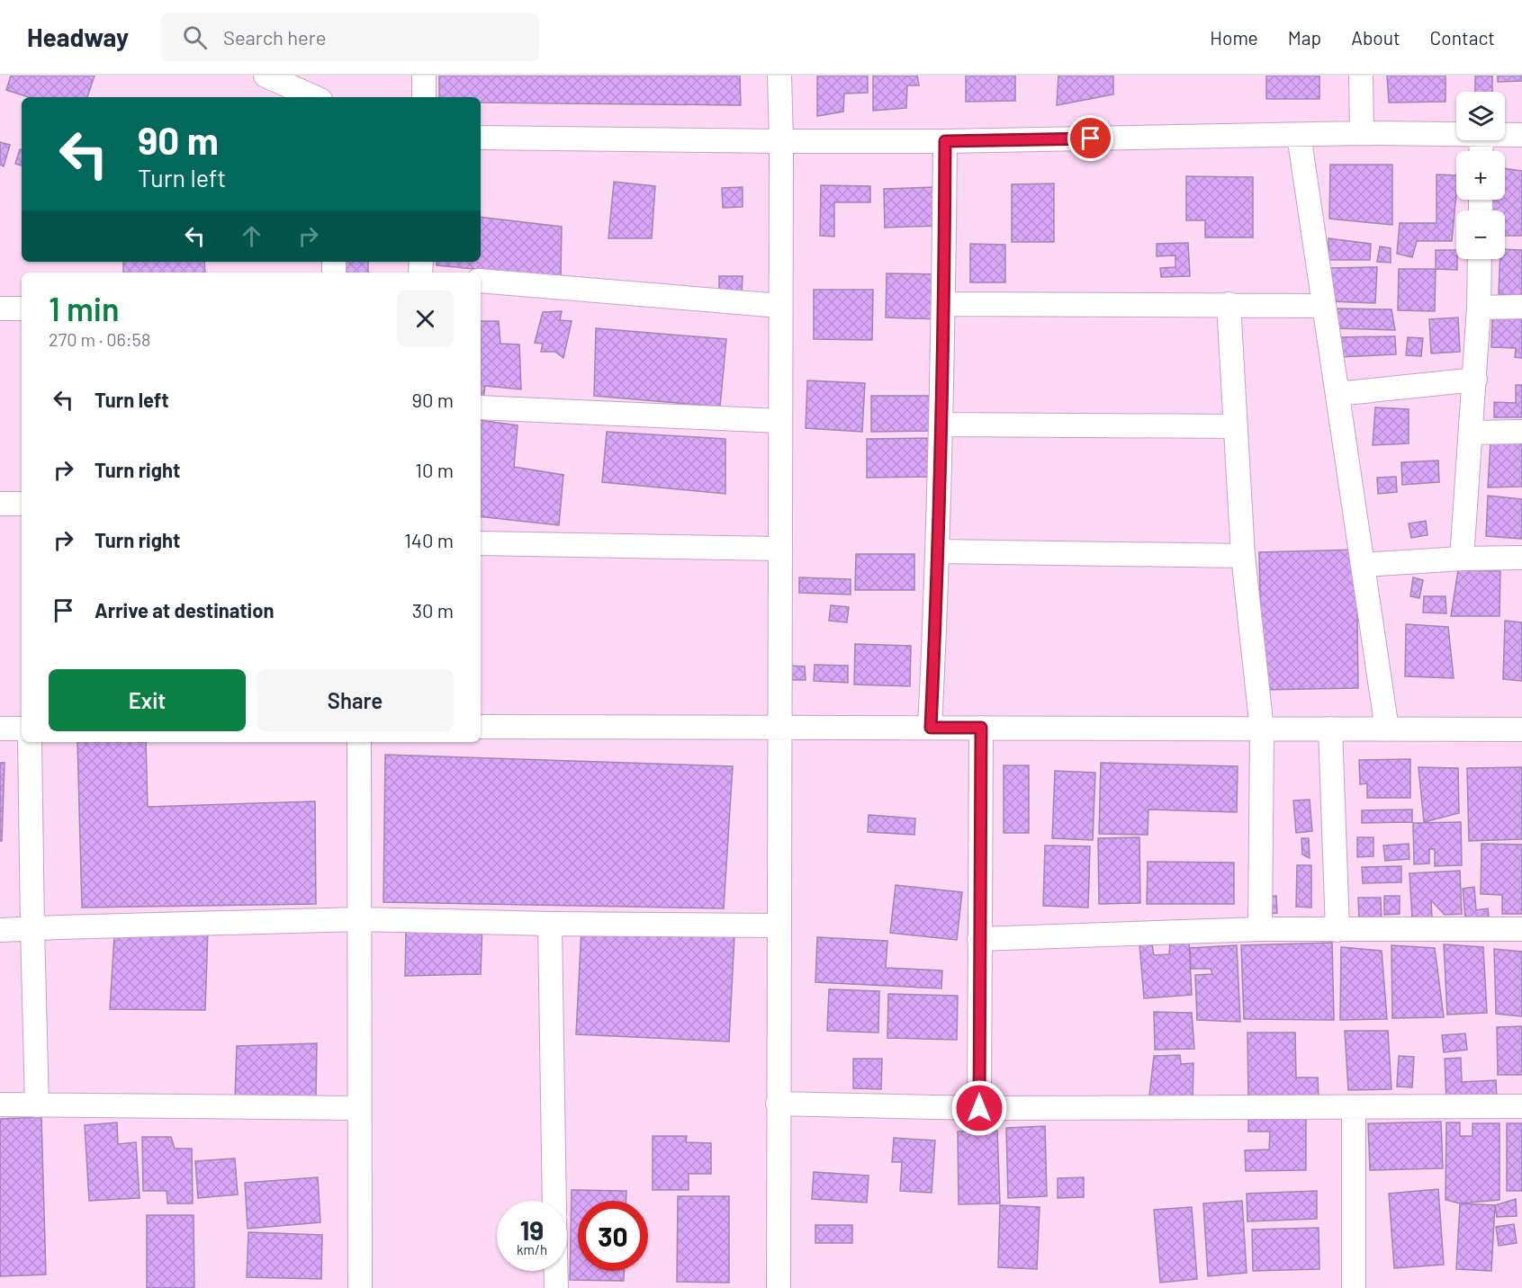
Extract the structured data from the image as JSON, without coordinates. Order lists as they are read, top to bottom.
{
  "page": {
    "header": "Headway",
    "search": "Search here",
    "nav": [
      "Home",
      "Map",
      "About",
      "Contact"
    ],
    "map_buttons": ["+", "−"],
    "turn": ["90 m", "Turn left"],
    "heading": ["1 min", "270 m · 06:58"],
    "list": [
      {
        "name": "Turn left",
        "value": "90 m"
      },
      {
        "name": "Turn right",
        "value": "10 m"
      },
      {
        "name": "Turn right",
        "value": "140 m"
      },
      {
        "name": "Arrive at destination",
        "value": "30 m"
      }
    ],
    "buttons": ["Exit", "Share"],
    "speed": "19 km/h",
    "limit": "30"
  }
}
